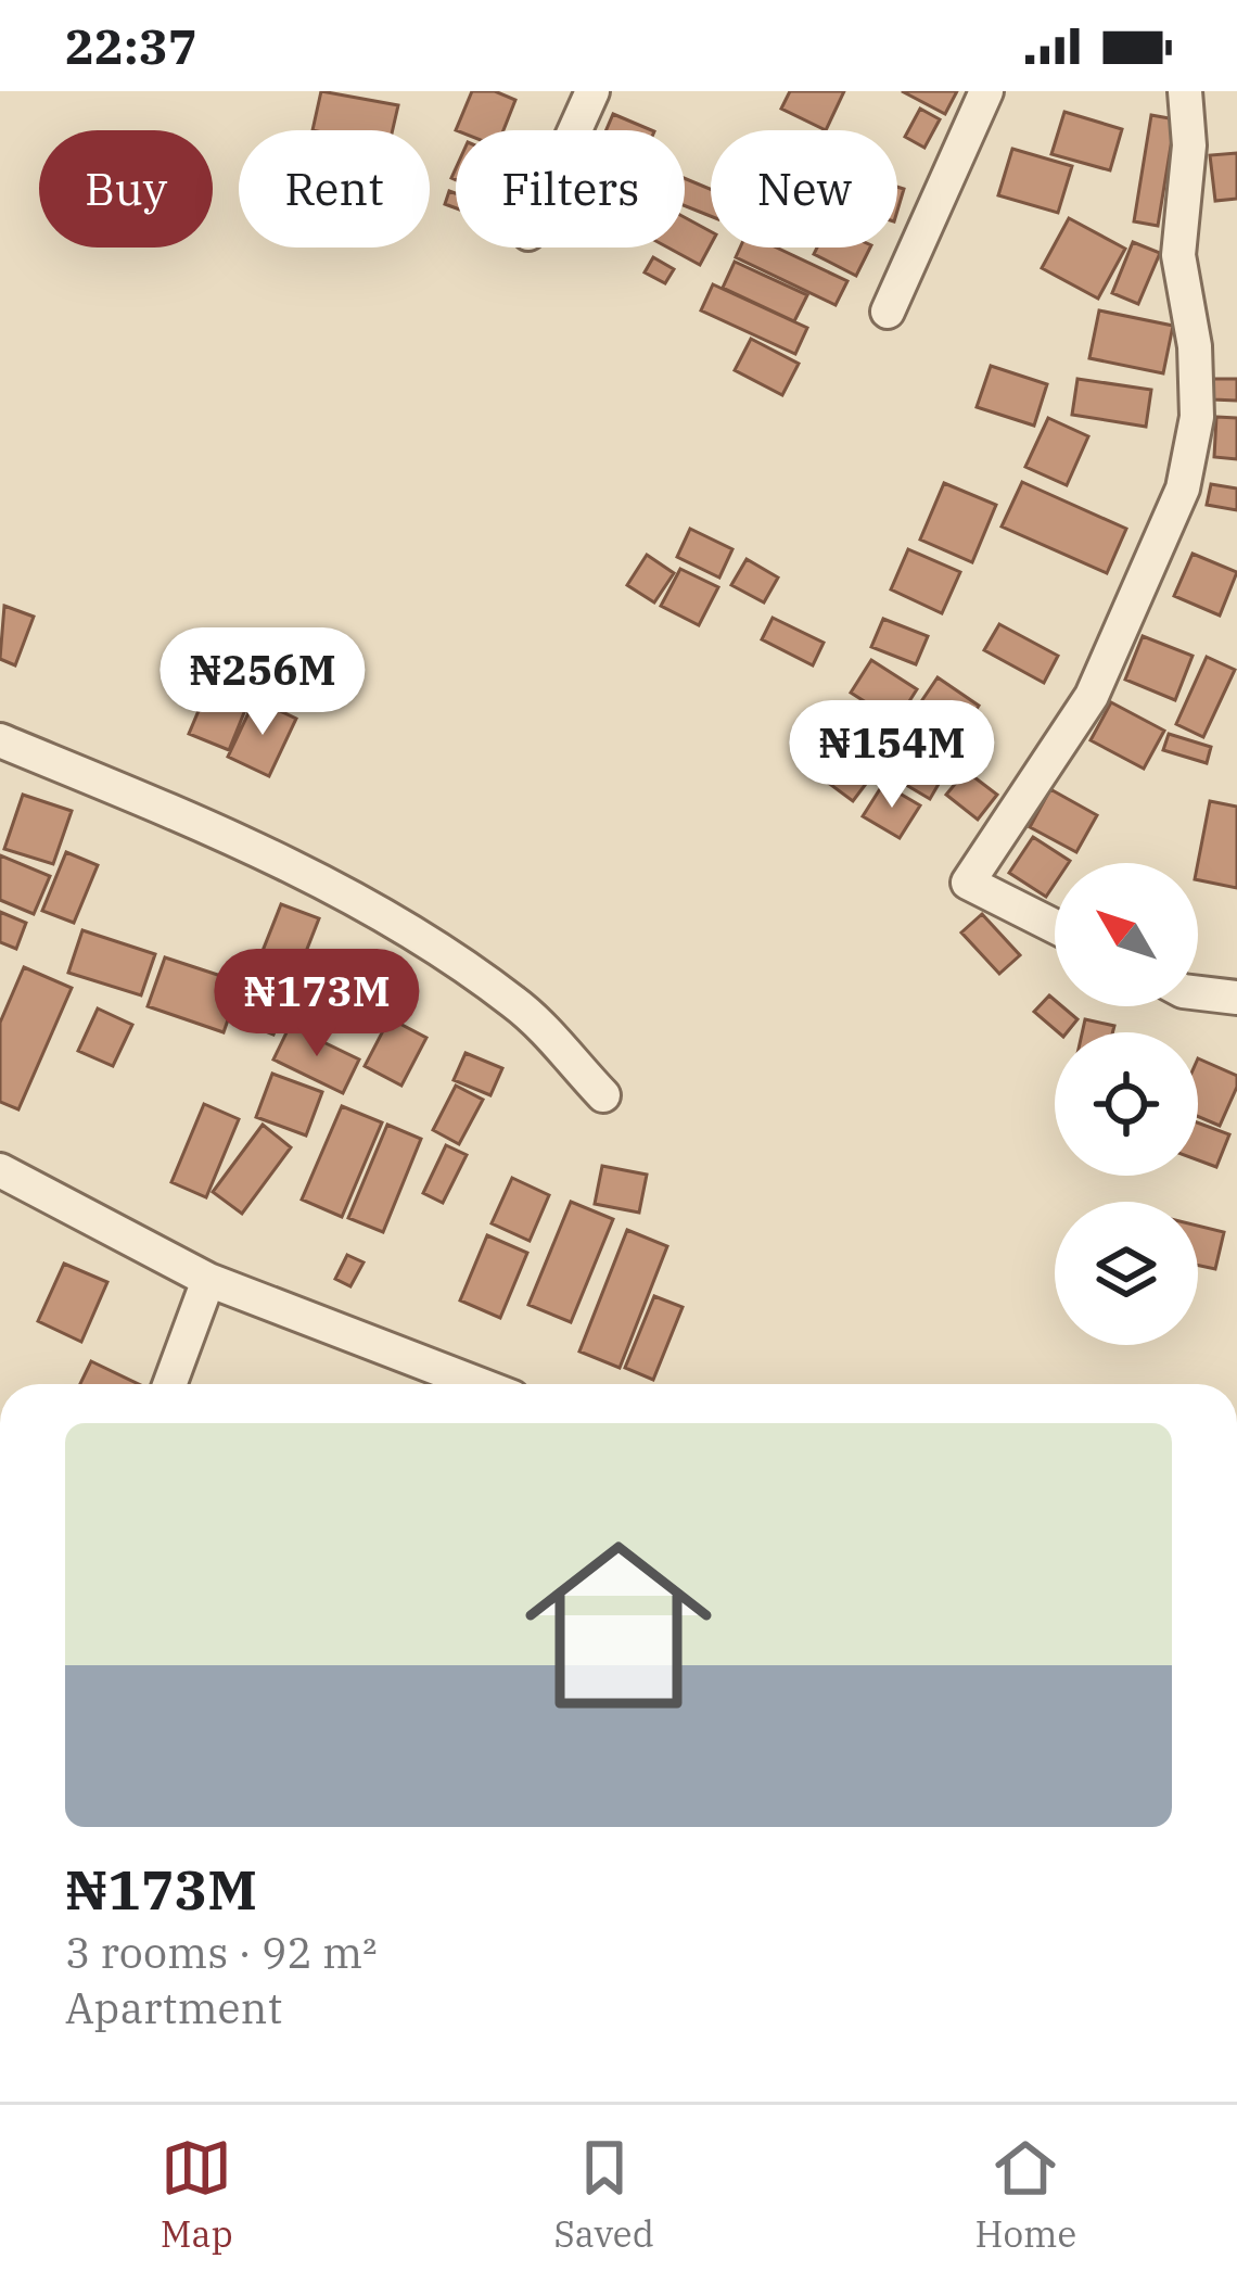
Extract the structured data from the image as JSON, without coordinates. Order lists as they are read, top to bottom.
{
  "north": "top left",
  "page": {
    "status": "22:37",
    "chip": [
      "Buy",
      "Rent",
      "Filters",
      "New"
    ],
    "price": ["₦256M", "₦154M", "₦173M"],
    "list": [
      {
        "name": "₦173M",
        "note": "3 rooms · 92 m² · Apartment"
      }
    ],
    "tabs": ["Map", "Saved", "Home"]
  }
}
